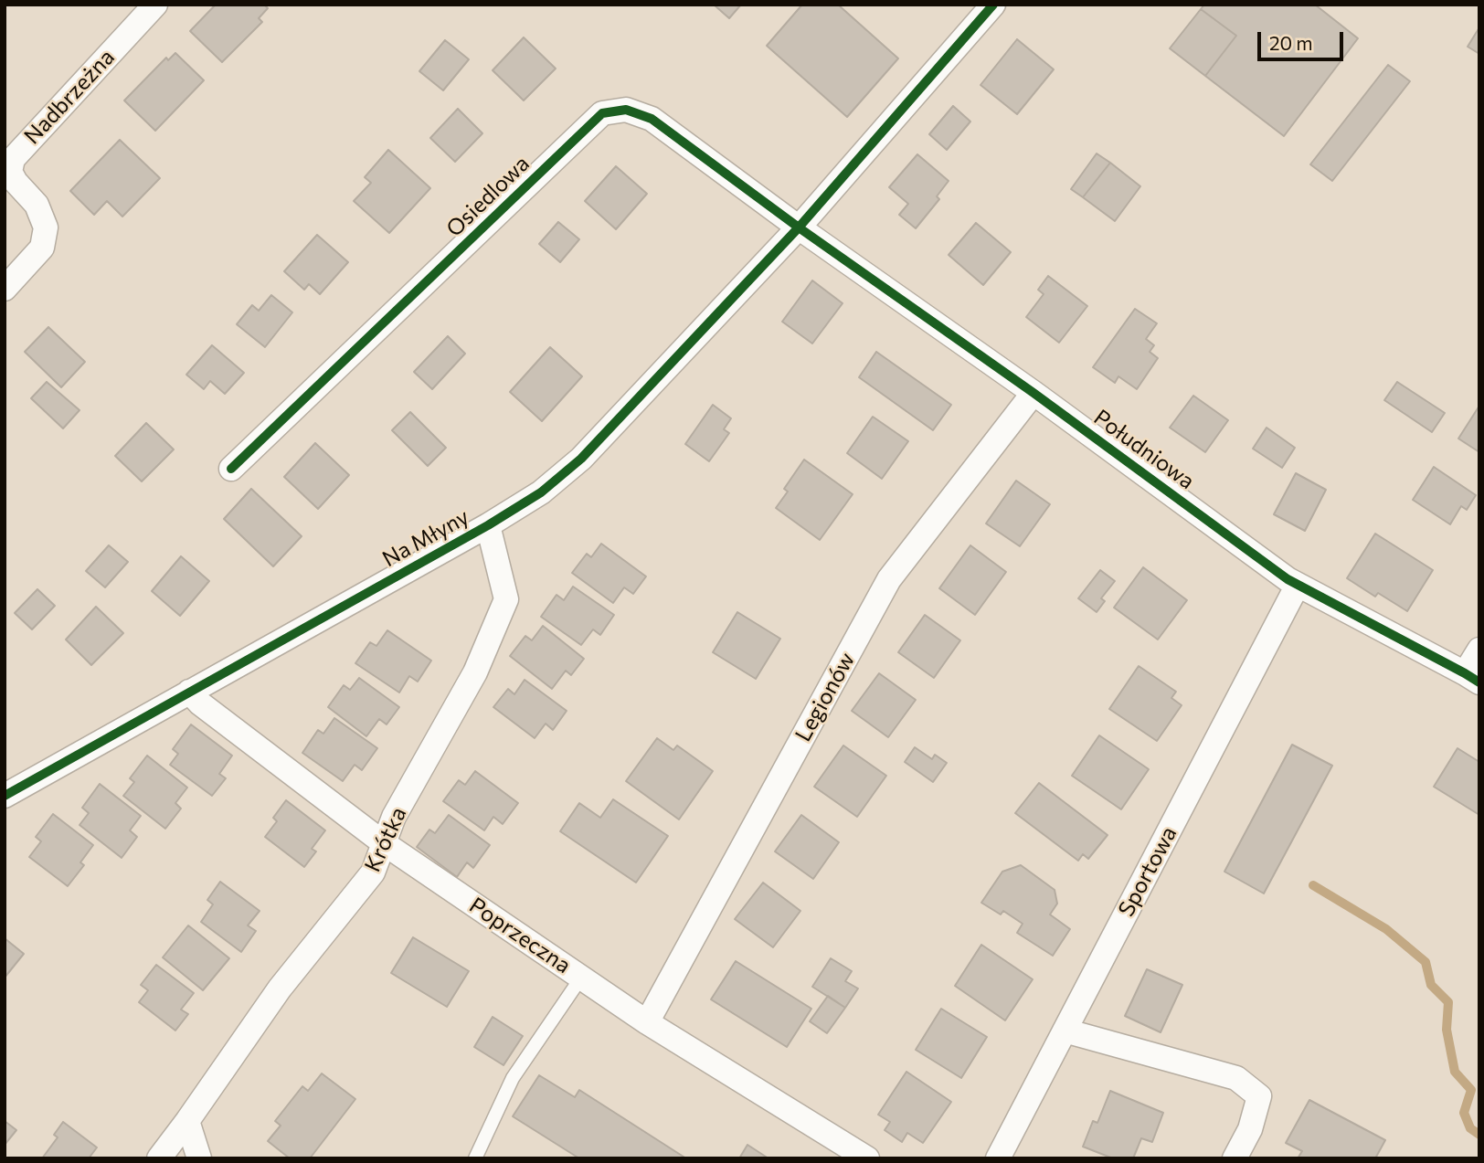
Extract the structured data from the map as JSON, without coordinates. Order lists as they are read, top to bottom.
{
  "streets": {
    "street": [
      "Nadbrzeżna",
      "Osiedlowa",
      "Południowa",
      "Na Młyny",
      "Legionów",
      "Krótka",
      "Sportowa",
      "Poprzeczna"
    ]
  },
  "crossings": [
    ["Osiedlowa", "Południowa"],
    ["Osiedlowa", "Na Młyny"],
    ["Południowa", "Na Młyny"],
    ["Południowa", "Legionów"],
    ["Południowa", "Sportowa"],
    ["Na Młyny", "Krótka"],
    ["Na Młyny", "Poprzeczna"],
    ["Legionów", "Poprzeczna"],
    ["Krótka", "Poprzeczna"]
  ],
  "scale_bar": "20 m"
}
